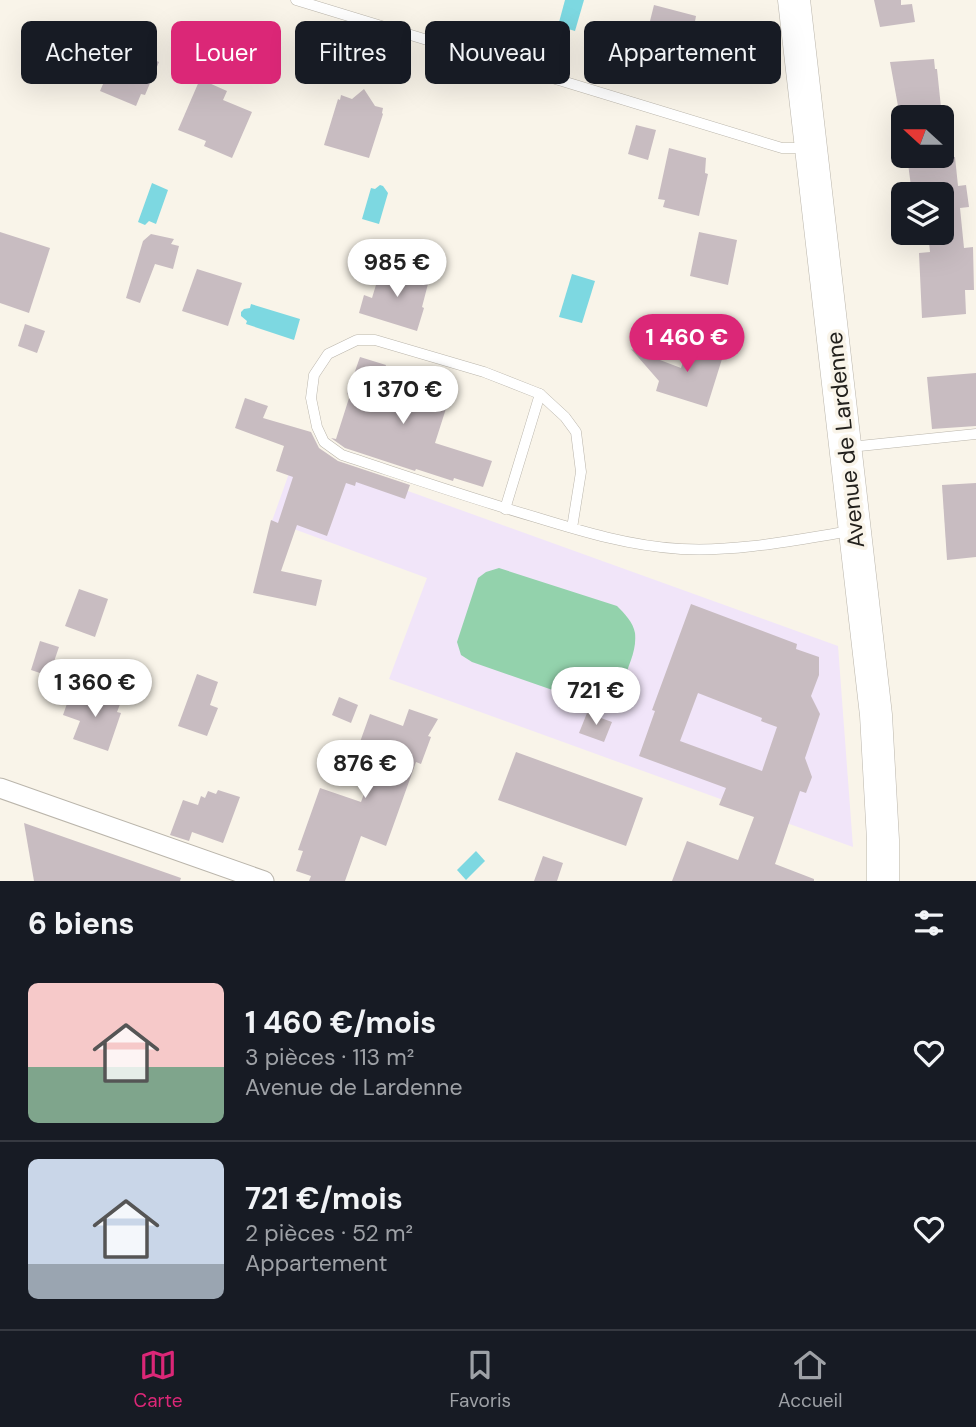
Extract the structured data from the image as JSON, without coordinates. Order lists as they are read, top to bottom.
{
  "streets": {
    "main road": ["Avenue de Lardenne"]
  },
  "north": "left",
  "page": {
    "chip": [
      "Acheter",
      "Louer",
      "Filtres",
      "Nouveau",
      "Appartement"
    ],
    "price": [
      "985 €",
      "1 460 €",
      "1 370 €",
      "1 360 €",
      "721 €",
      "876 €"
    ],
    "heading": "6 biens",
    "list": [
      {
        "name": "1 460 €/mois",
        "note": "3 pièces · 113 m² · Avenue de Lardenne"
      },
      {
        "name": "721 €/mois",
        "note": "2 pièces · 52 m² · Appartement"
      }
    ],
    "tabs": ["Carte", "Favoris", "Accueil"]
  }
}
